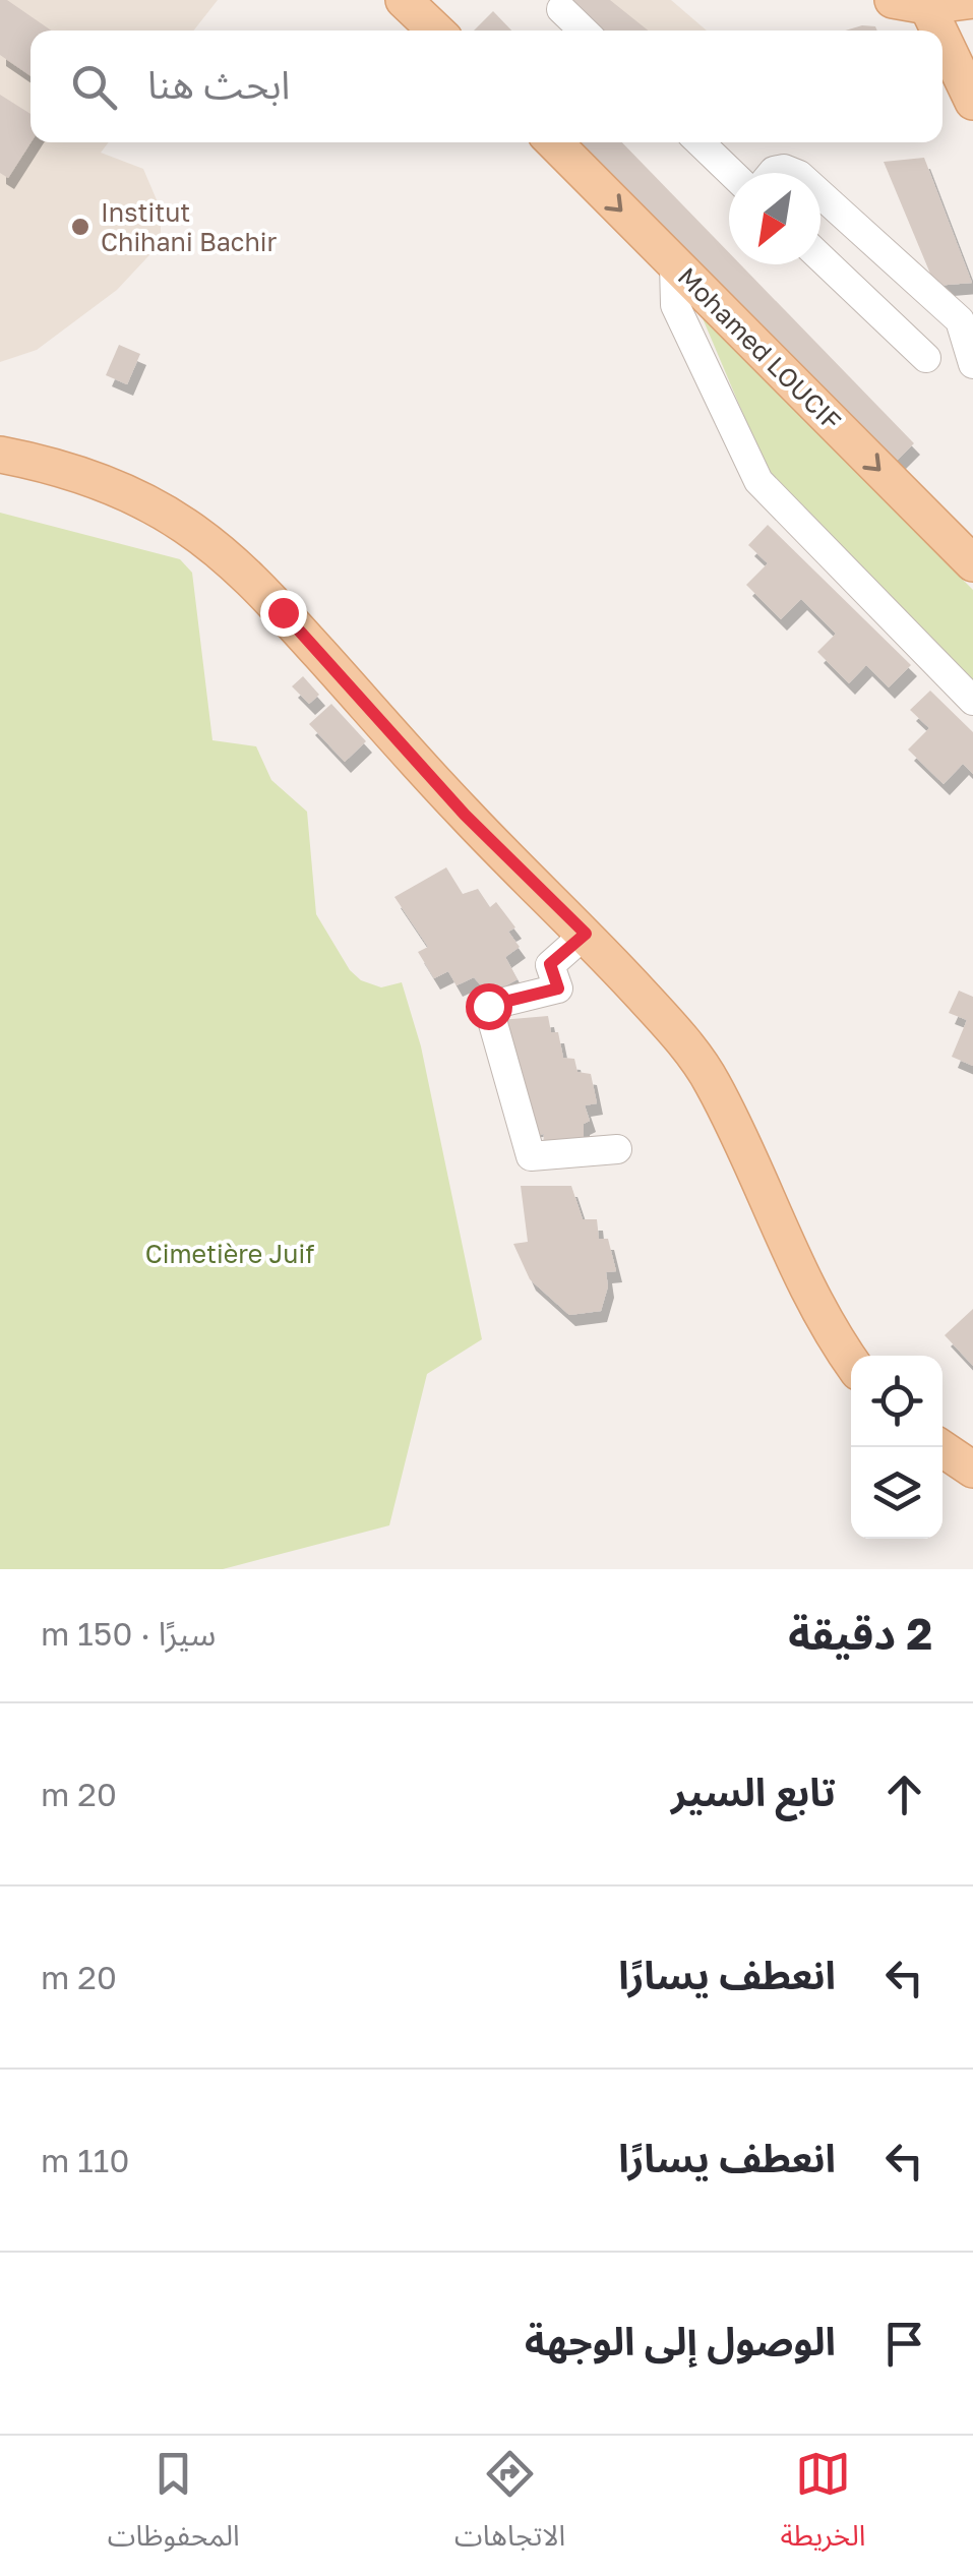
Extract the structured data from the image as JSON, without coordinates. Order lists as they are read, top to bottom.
{
  "streets": {
    "main road": ["Mohamed LOUCIF"]
  },
  "one_way": ["Mohamed LOUCIF"],
  "parks": ["Cimetière Juif"],
  "places": ["Institut Chihani Bachir"],
  "north": "bottom left",
  "page": {
    "search": "ابحث هنا",
    "heading": ["2 دقيقة", "سيرًا · 150 m"],
    "list": [
      ["تابع السير", "20 m"],
      ["انعطف يسارًا", "20 m"],
      ["انعطف يسارًا", "110 m"],
      "الوصول إلى الوجهة"
    ],
    "nav": ["الخريطة", "الاتجاهات", "المحفوظات"]
  }
}
